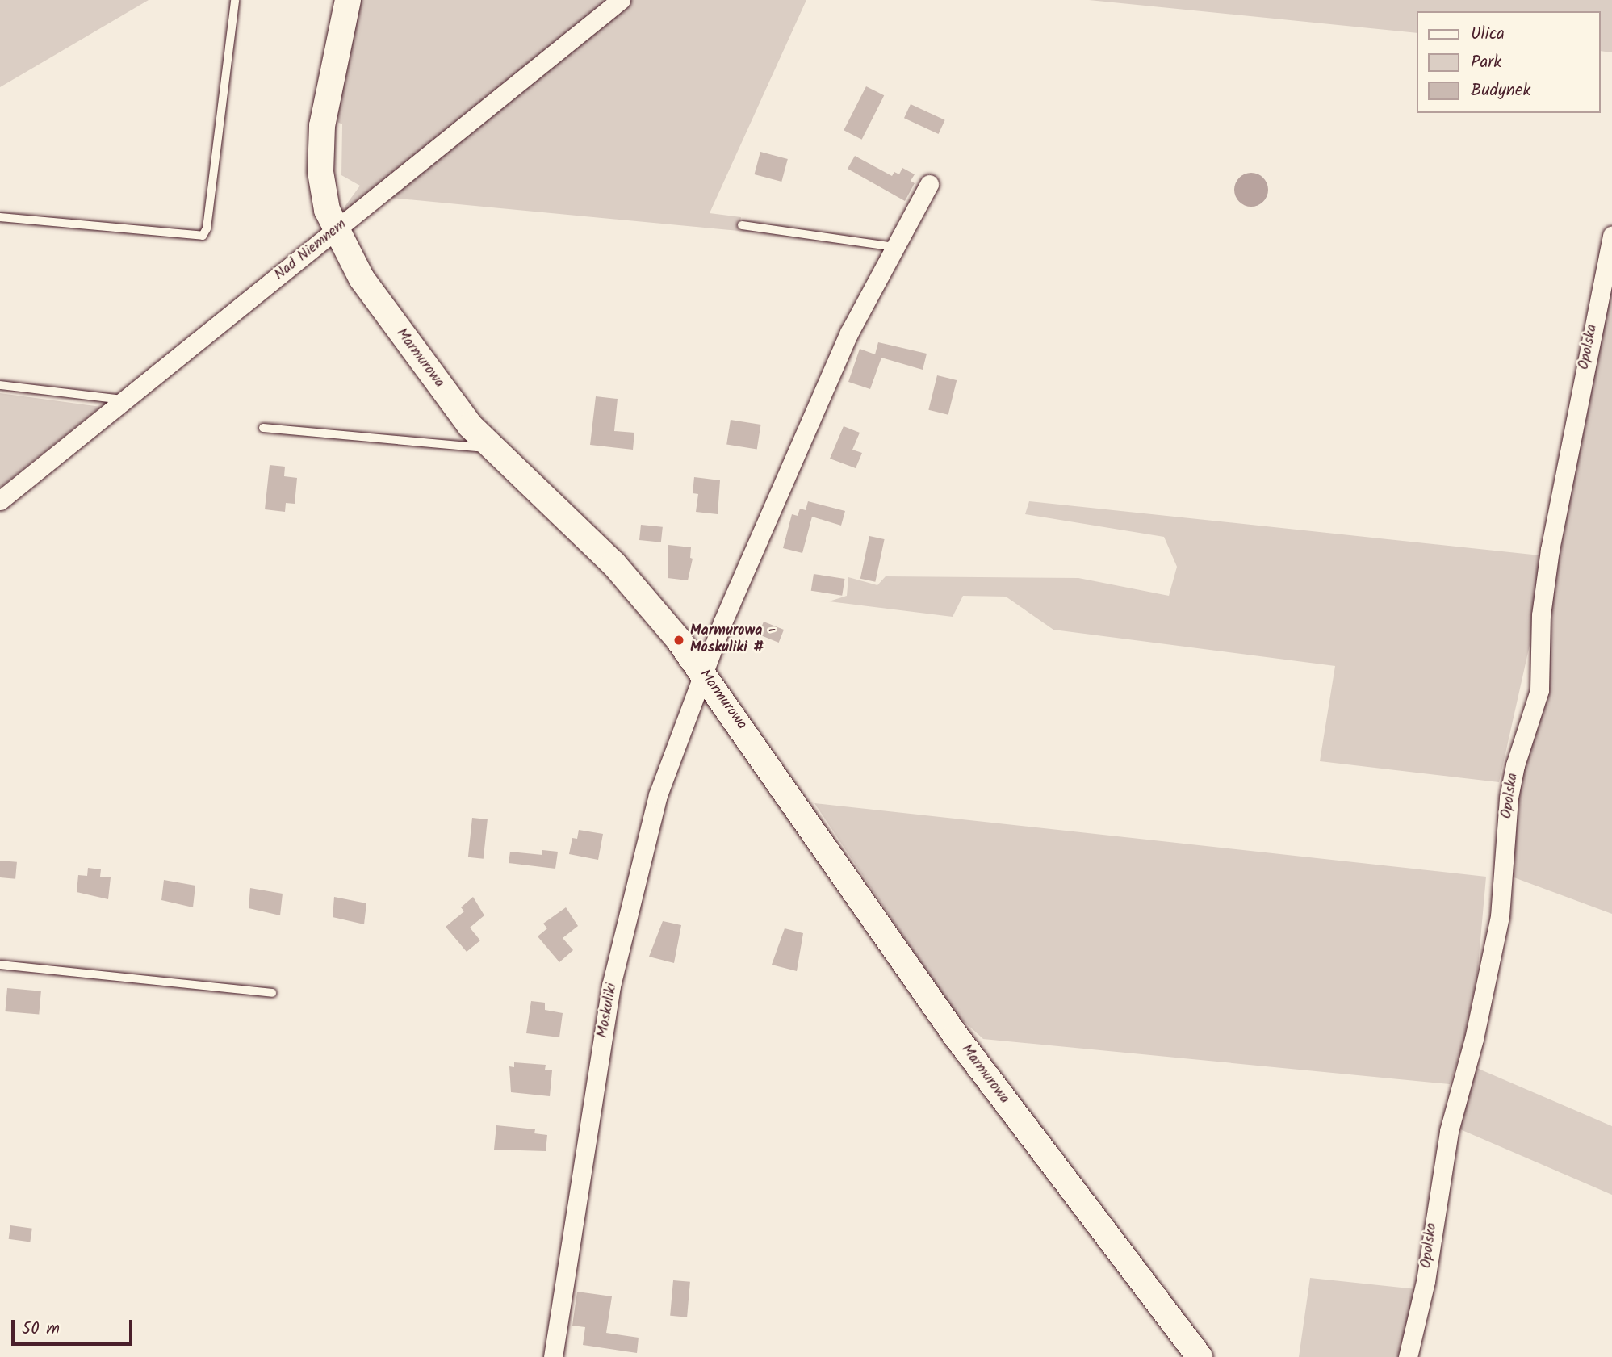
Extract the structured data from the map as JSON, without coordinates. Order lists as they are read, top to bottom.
{
  "streets": {
    "street": [
      "Nad Niemnem",
      "Opolska",
      "Marmurowa",
      "Moskuliki"
    ]
  },
  "crossings": [
    ["Nad Niemnem", "Marmurowa"],
    ["Marmurowa", "Moskuliki"]
  ],
  "places": ["Marmurowa - Moskuliki #"],
  "legend": ["Ulica", "Park", "Budynek"],
  "scale_bar": "50 m"
}
